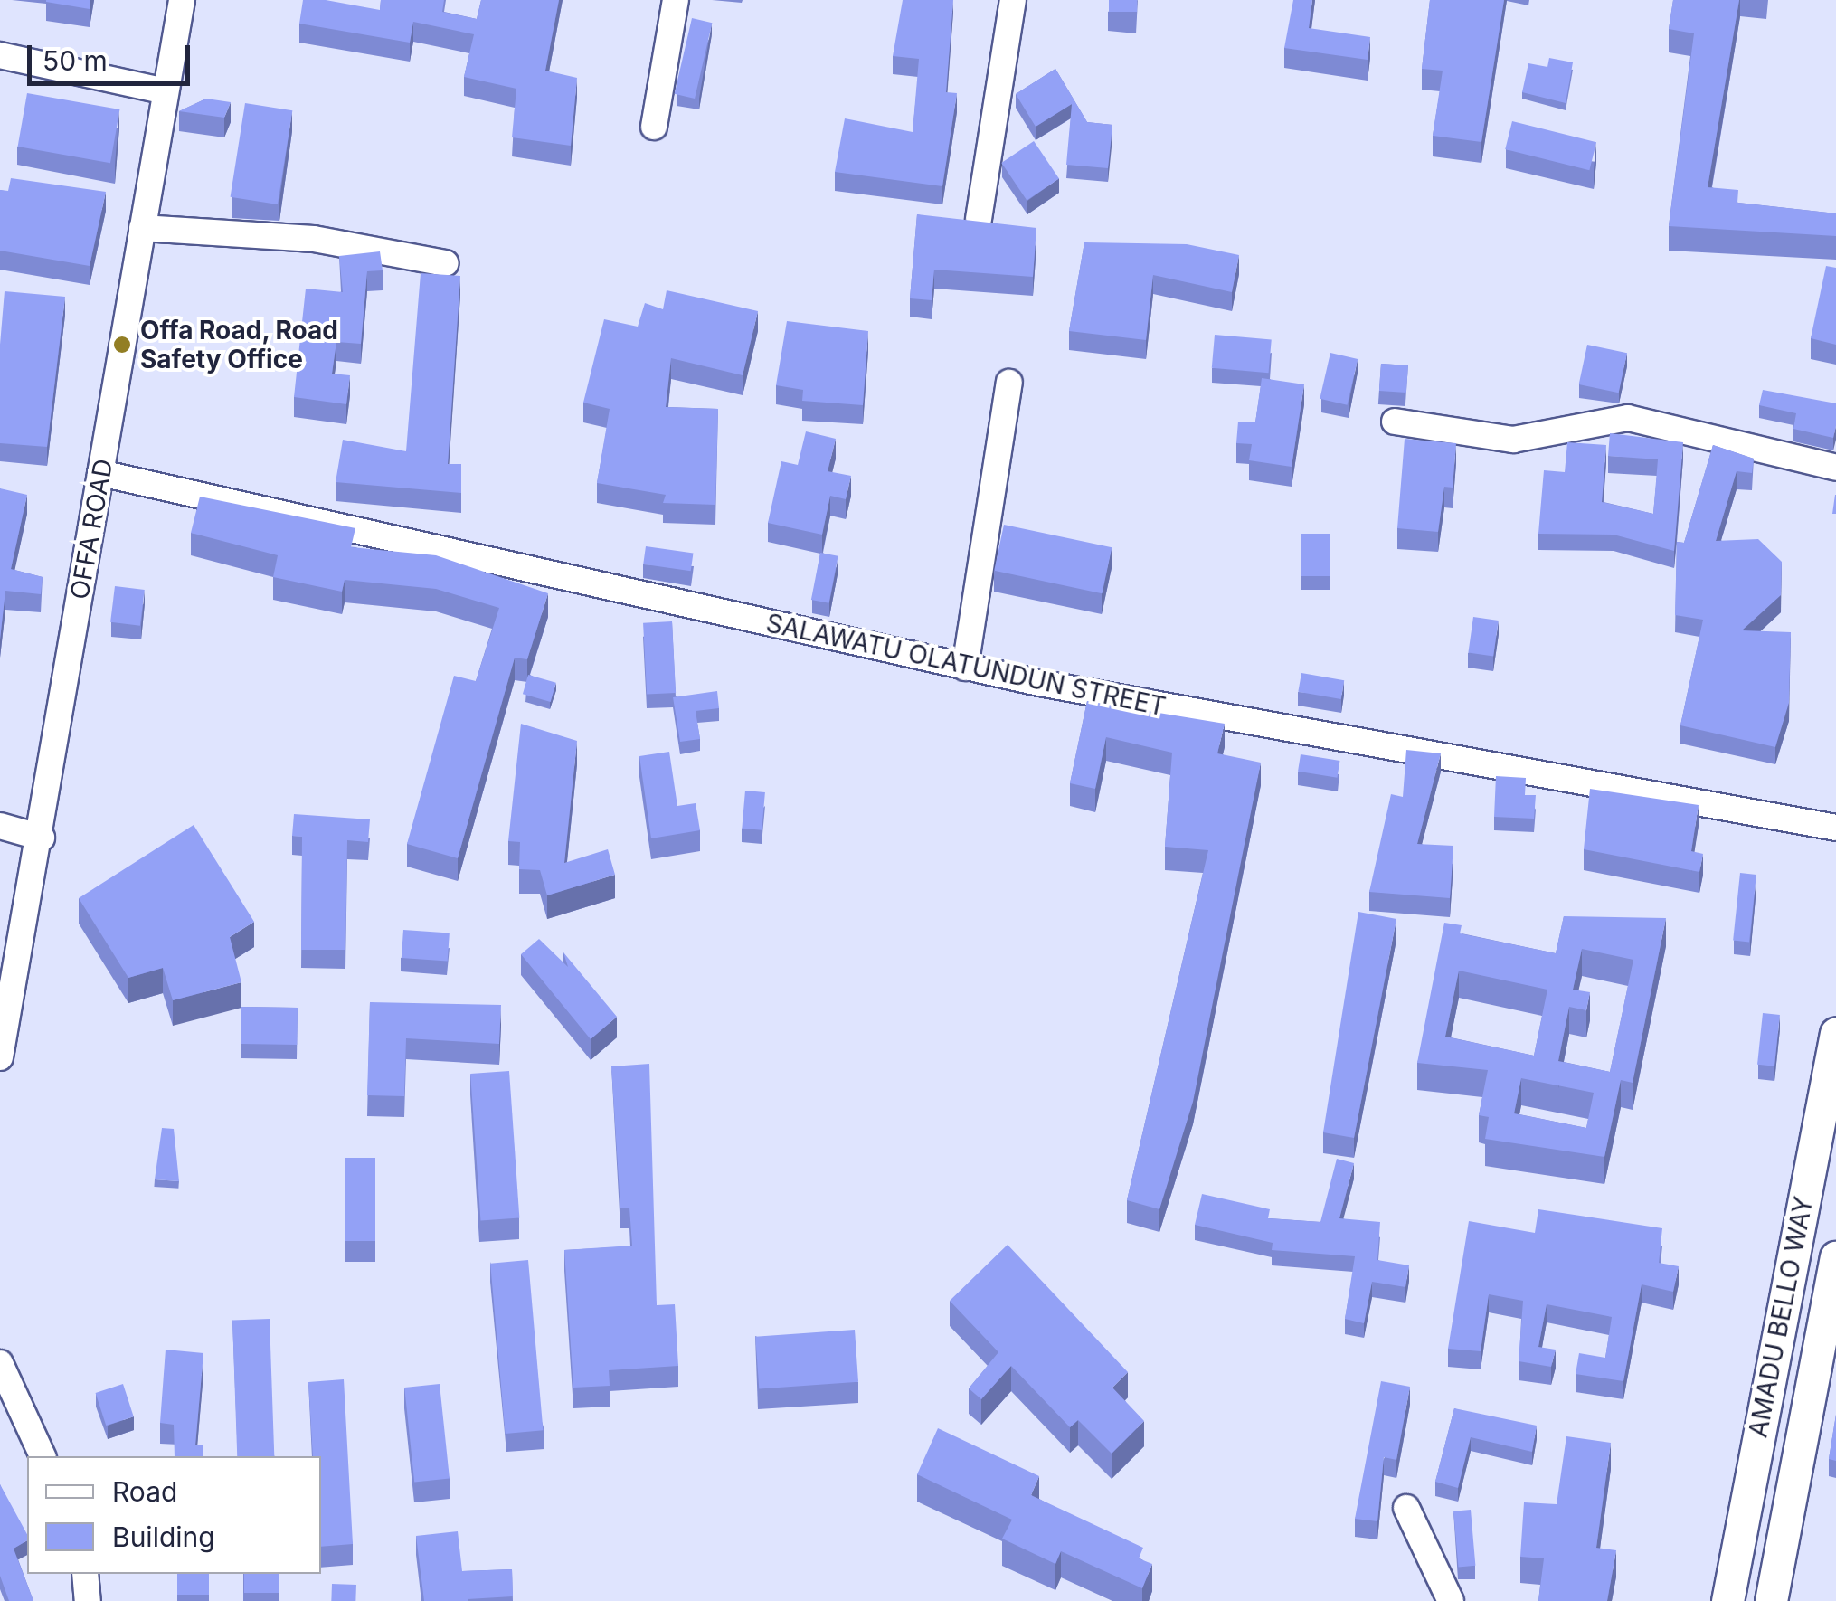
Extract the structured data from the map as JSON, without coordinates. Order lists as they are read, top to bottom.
{
  "streets": {
    "main road": ["AMADU BELLO WAY"],
    "street": ["OFFA ROAD", "SALAWATU OLATUNDUN STREET"]
  },
  "crossings": [
    ["OFFA ROAD", "SALAWATU OLATUNDUN STREET"]
  ],
  "places": ["Offa Road, Road Safety Office"],
  "legend": ["Road", "Building"],
  "scale_bar": "50 m"
}
